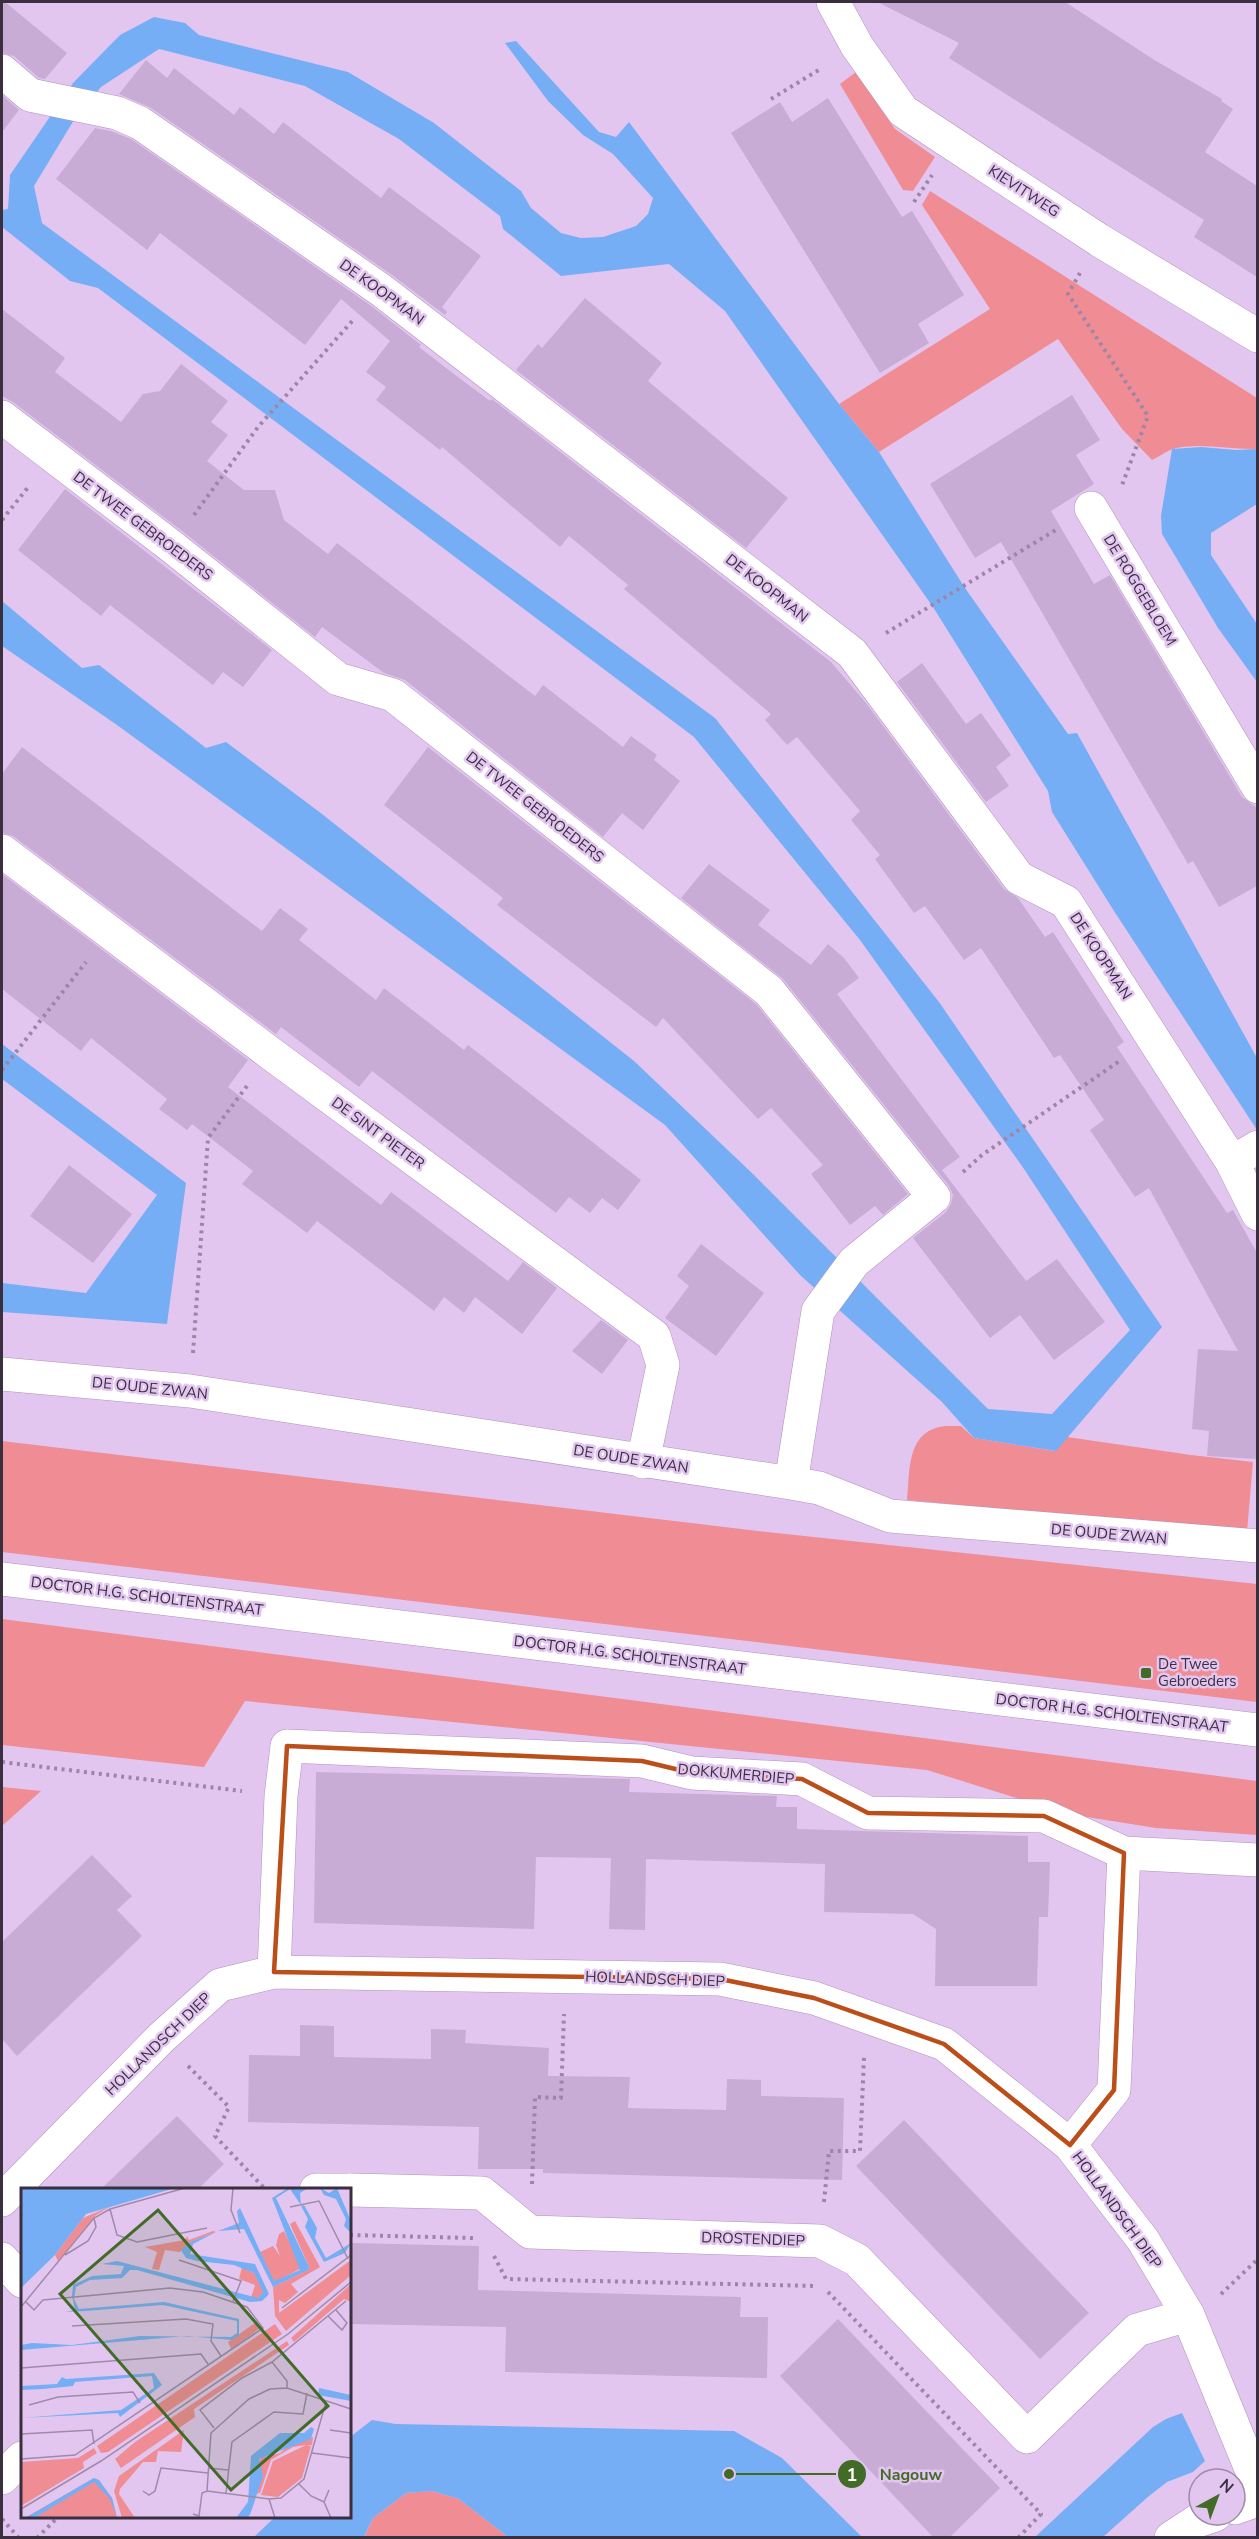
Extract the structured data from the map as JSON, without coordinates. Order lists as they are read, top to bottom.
{
  "streets": {
    "street": [
      "KIEVITWEG",
      "DE KOOPMAN",
      "DE TWEE GEBROEDERS",
      "DE ROGGEBLOEM",
      "DE SINT PIETER",
      "DE OUDE ZWAN",
      "DOCTOR H.G. SCHOLTENSTRAAT",
      "DOKKUMERDIEP",
      "HOLLANDSCH DIEP",
      "DROSTENDIEP"
    ]
  },
  "crossings": [
    ["DE TWEE GEBROEDERS", "DE OUDE ZWAN"],
    ["DE SINT PIETER", "DE OUDE ZWAN"],
    ["DOKKUMERDIEP", "HOLLANDSCH DIEP"],
    ["HOLLANDSCH DIEP", "DROSTENDIEP"]
  ],
  "places": {
    "transit": ["De Twee Gebroeders"],
    "other": ["Nagouw"]
  },
  "north": "top right"
}
